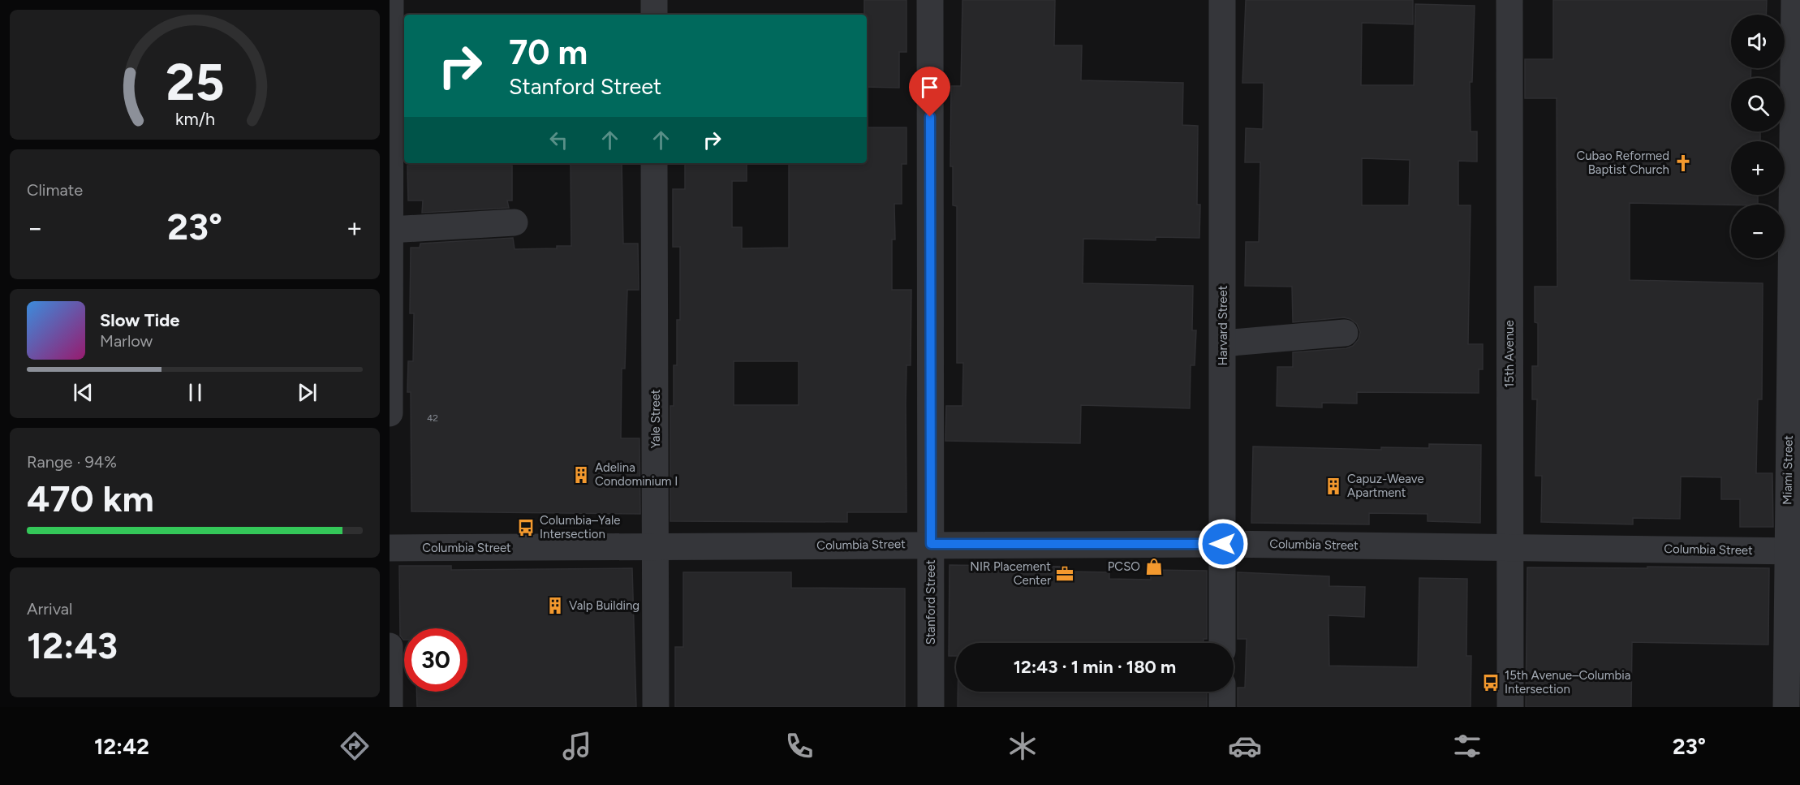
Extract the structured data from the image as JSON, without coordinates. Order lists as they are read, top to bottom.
{
  "streets": {
    "street": [
      "Harvard Street",
      "15th Avenue",
      "Yale Street",
      "Miami Street",
      "Columbia Street",
      "Stanford Street"
    ]
  },
  "crossings": [
    ["Harvard Street", "Columbia Street"],
    ["15th Avenue", "Columbia Street"],
    ["Yale Street", "Columbia Street"],
    ["Miami Street", "Columbia Street"],
    ["Columbia Street", "Stanford Street"]
  ],
  "places": {
    "church": ["Cubao Reformed Baptist Church"],
    "building": ["Adelina Condominium I", "Capuz-Weave Apartment", "Valp Building"],
    "bus stop": ["Columbia–Yale Intersection", "15th Avenue–Columbia Intersection"],
    "shop": ["PCSO"],
    "office": ["NIR Placement Center"]
  },
  "house_numbers": ["42"],
  "page": {
    "map_buttons": ["+", "−"],
    "turn": ["70 m", "Stanford Street"],
    "tile": [
      "Climate",
      ["Range · 94%", "470 km"],
      ["Arrival", "12:43"]
    ],
    "heat": ["−", "23°", "+"],
    "song": ["Slow Tide", "Marlow"],
    "limit": "30",
    "trip": "12:43 · 1 min · 180 m",
    "tabs": ["12:42", "23°"],
    "gauge": ["25", "km/h"]
  }
}
